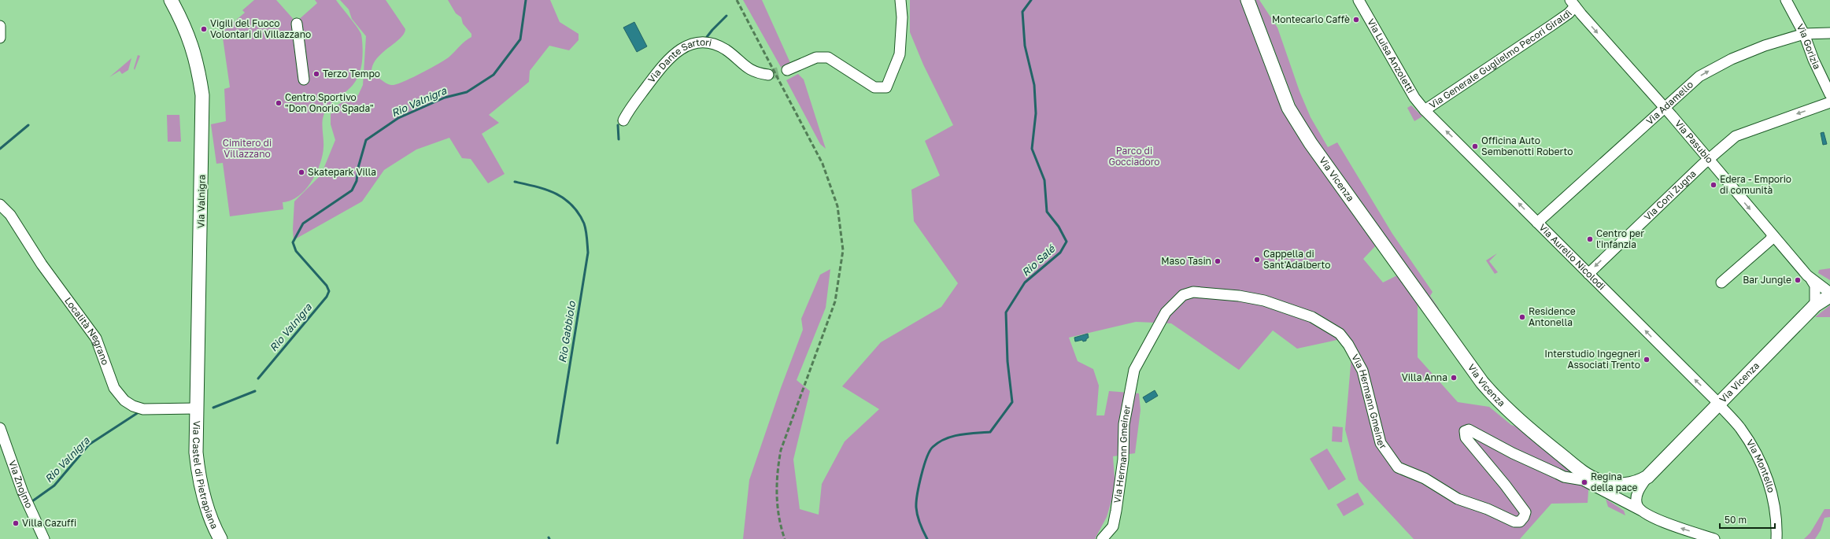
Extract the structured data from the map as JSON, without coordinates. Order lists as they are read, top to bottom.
{
  "streets": {
    "main road": ["Via Vicenza", "Via Valnigra", "Via Castel di Pietrapiana"],
    "street": [
      "Via Gorizia",
      "Via Luisa Anzoletti",
      "Via Generale Guglielmo Pecori Giraldi",
      "Via Dante Sartori",
      "Via Adamello",
      "Via Pasubio",
      "Via Coni Zugna",
      "Via Aurelio Nicolodi",
      "Località Negrano",
      "Via Hermann Gmeiner",
      "Via Montello",
      "Via Znojmo"
    ]
  },
  "crossings": [
    ["Via Gorizia", "Via Adamello"],
    ["Via Luisa Anzoletti", "Via Generale Guglielmo Pecori Giraldi"],
    ["Via Luisa Anzoletti", "Via Aurelio Nicolodi"],
    ["Via Generale Guglielmo Pecori Giraldi", "Via Pasubio"],
    ["Via Generale Guglielmo Pecori Giraldi", "Via Aurelio Nicolodi"],
    ["Via Adamello", "Via Pasubio"],
    ["Via Adamello", "Via Aurelio Nicolodi"],
    ["Via Pasubio", "Via Vicenza"],
    ["Via Pasubio", "Via Coni Zugna"],
    ["Via Vicenza", "Via Aurelio Nicolodi"],
    ["Via Vicenza", "Via Hermann Gmeiner"],
    ["Via Vicenza", "Via Montello"],
    ["Via Coni Zugna", "Via Aurelio Nicolodi"],
    ["Via Valnigra", "Località Negrano"],
    ["Via Valnigra", "Via Castel di Pietrapiana"],
    ["Via Aurelio Nicolodi", "Via Montello"],
    ["Località Negrano", "Via Castel di Pietrapiana"]
  ],
  "one_way": [
    "Via Adamello",
    "Via Pasubio",
    "Via Coni Zugna",
    "Via Aurelio Nicolodi"
  ],
  "water": ["Rio Valnigra", "Rio Salé", "Rio Gabbiolo"],
  "parks": ["Cimitero di Villazzano", "Parco di Gocciadoro"],
  "places": [
    "Montecarlo Caffè",
    "Vigili del Fuoco Volontari di Villazzano",
    "Terzo Tempo",
    "Centro Sportivo \"Don Onorio Spada\"",
    "Officina Auto Sembenotti Roberto",
    "Skatepark Villa",
    "Edera - Emporio di comunità",
    "Centro per l'infanzia",
    "Cappella di Sant'Adalberto",
    "Maso Tasin",
    "Bar Jungle",
    "Residence Antonella",
    "Interstudio Ingegneri Associati Trento",
    "Villa Anna",
    "Regina della pace",
    "Villa Cazuffi"
  ],
  "scale_bar": "50 m"
}
